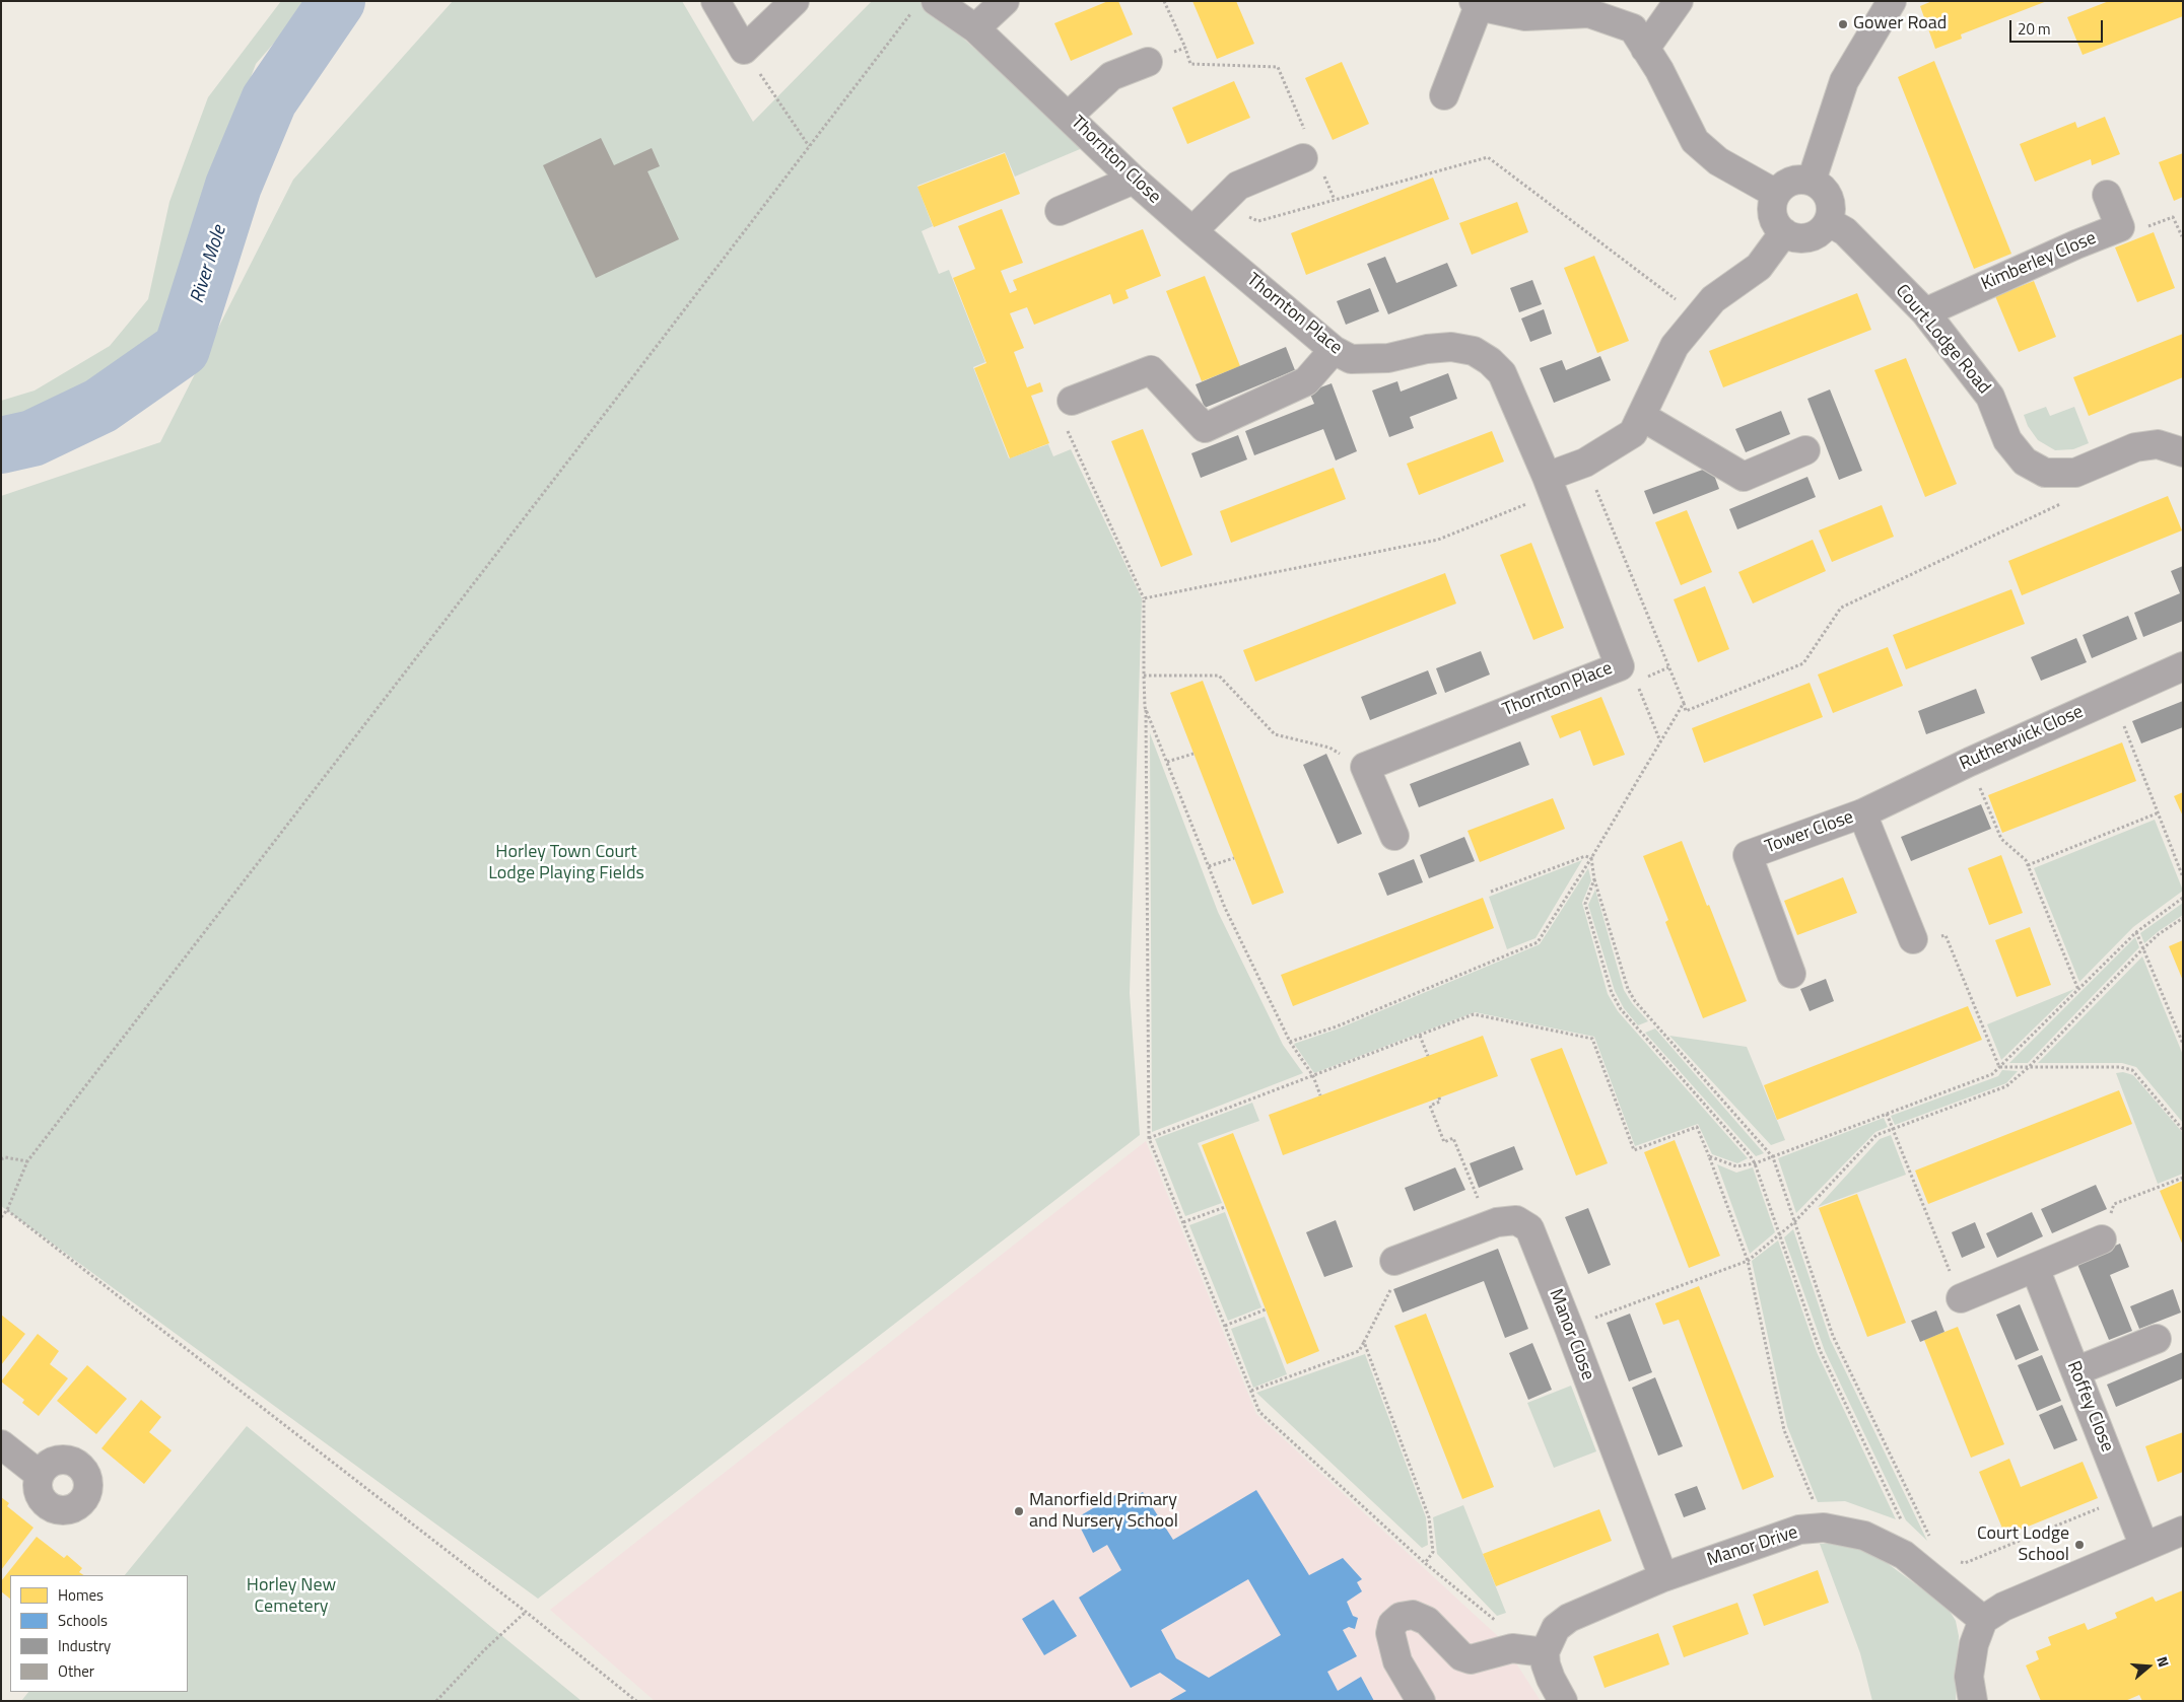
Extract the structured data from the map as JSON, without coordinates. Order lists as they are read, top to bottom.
{
  "streets": {
    "street": [
      "Thornton Close",
      "Kimberley Close",
      "Thornton Place",
      "Court Lodge Road",
      "Rutherwick Close",
      "Tower Close",
      "Manor Close",
      "Roffey Close",
      "Manor Drive"
    ]
  },
  "crossings": [
    ["Thornton Close", "Thornton Place"],
    ["Kimberley Close", "Court Lodge Road"],
    ["Rutherwick Close", "Tower Close"],
    ["Manor Close", "Manor Drive"]
  ],
  "water": ["River Mole"],
  "parks": ["Horley Town Court Lodge Playing Fields", "Horley New Cemetery"],
  "places": ["Gower Road", "Manorfield Primary and Nursery School", "Court Lodge School"],
  "legend": [
    "Homes",
    "Schools",
    "Industry",
    "Other"
  ],
  "scale_bar": "20 m",
  "north": "right"
}
